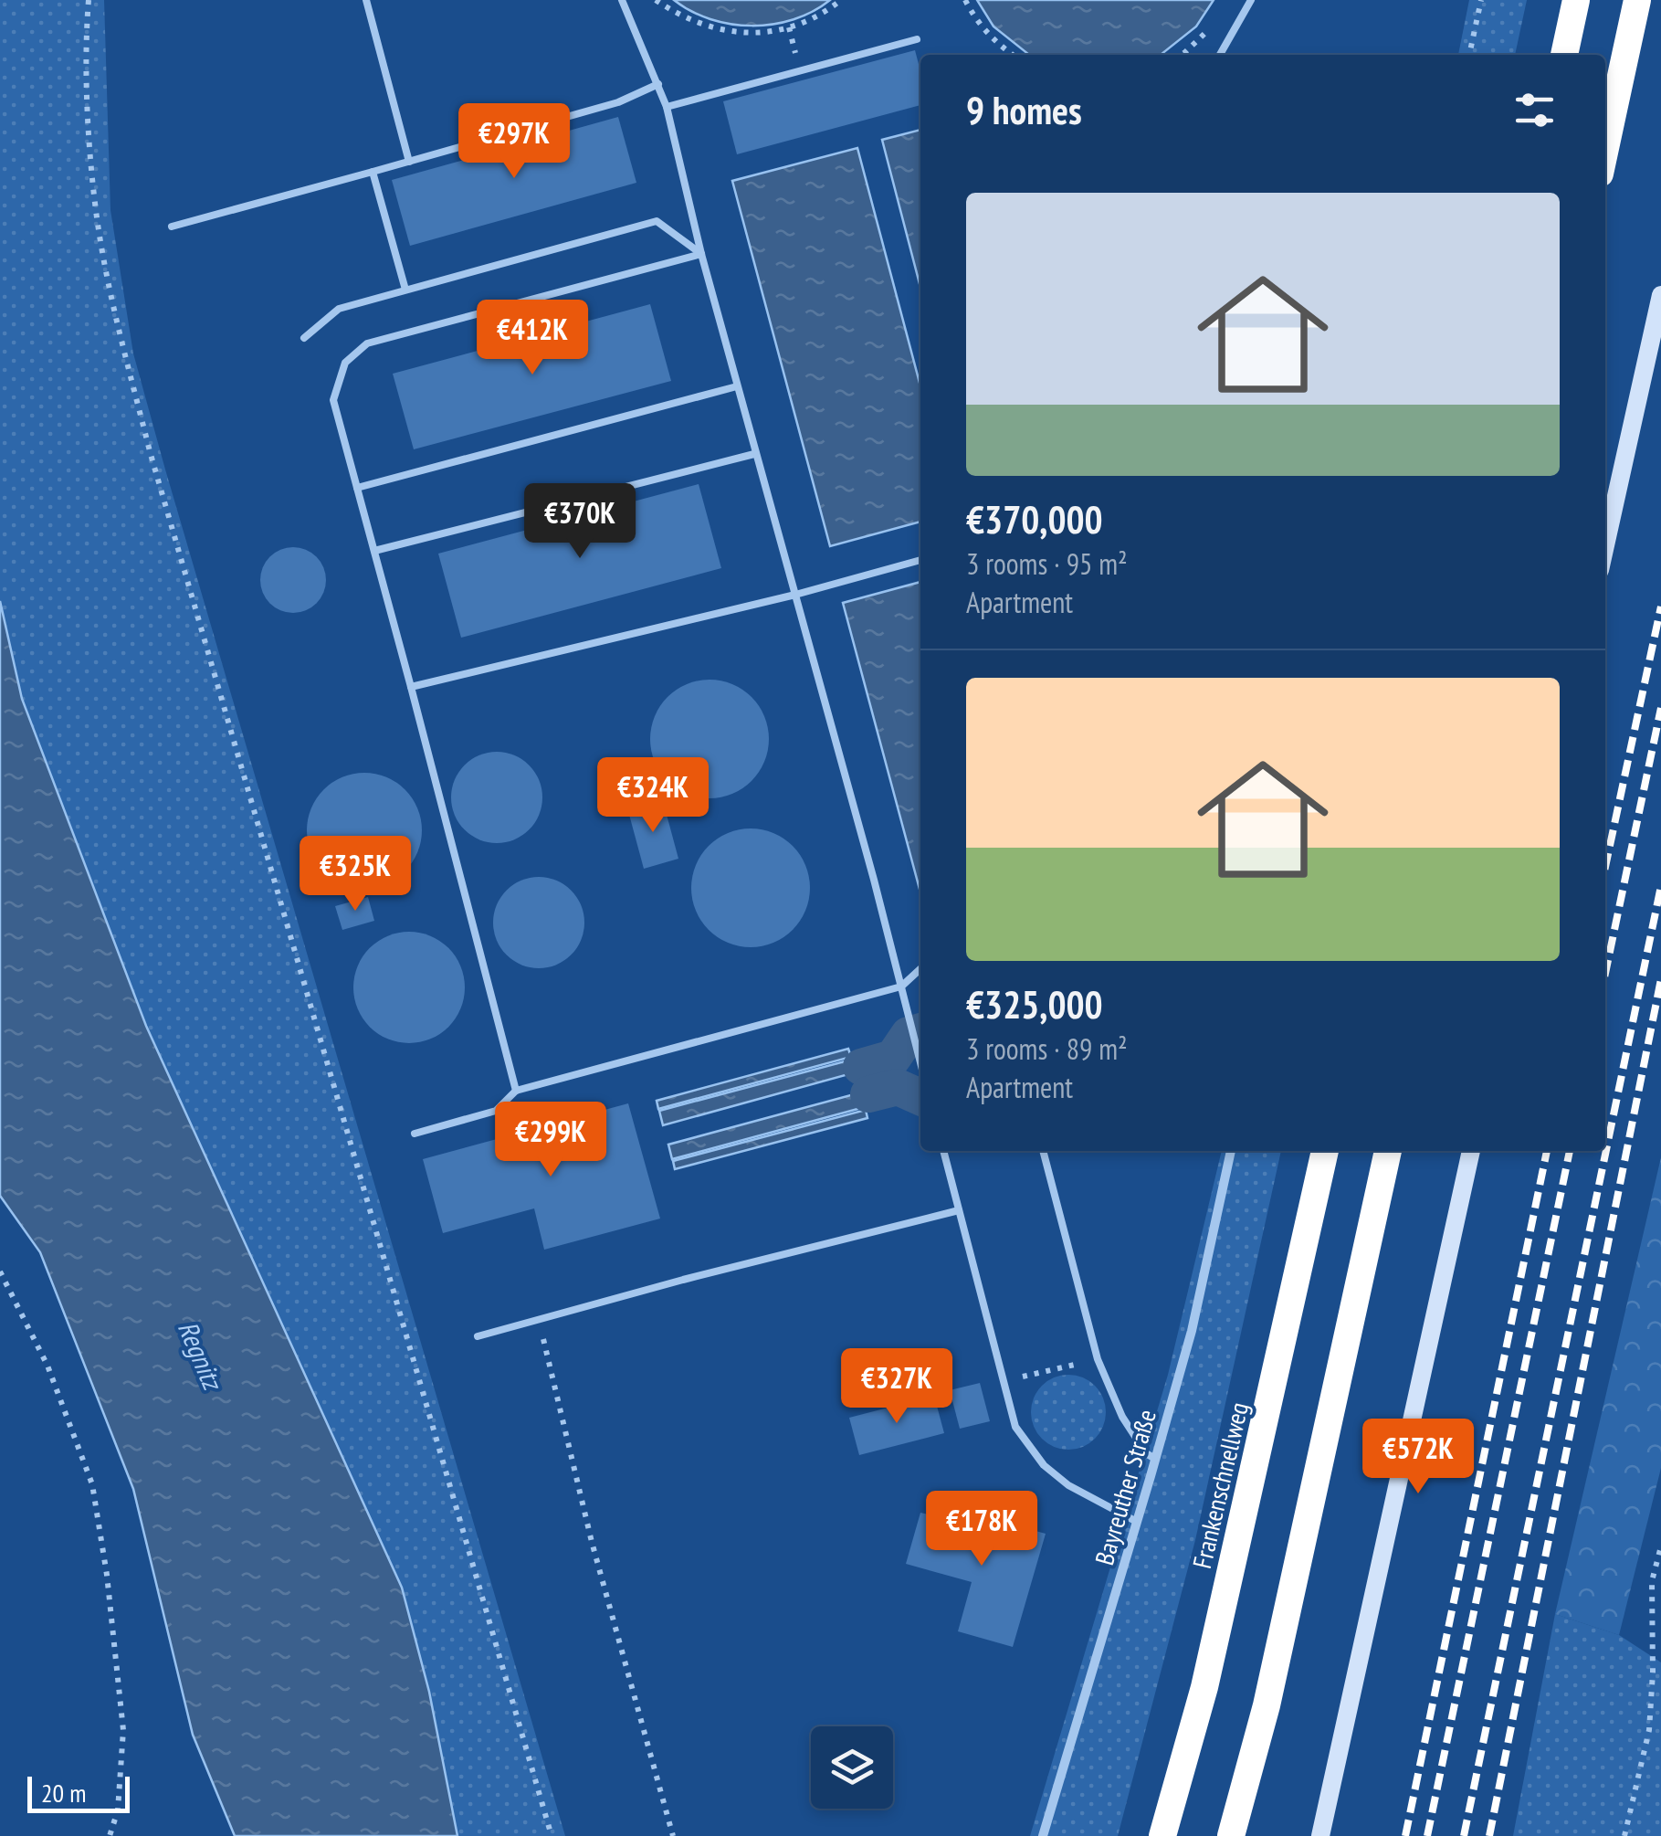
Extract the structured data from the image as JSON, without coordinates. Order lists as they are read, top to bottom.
{
  "streets": {
    "highway": ["Frankenschnellweg"],
    "street": ["Bayreuther Straße"]
  },
  "water": ["Regnitz"],
  "scale_bar": "20 m",
  "page": {
    "heading": "9 homes",
    "price": [
      "€297K",
      "€412K",
      "€370K",
      "€324K",
      "€325K",
      "€299K",
      "€327K",
      "€572K",
      "€178K"
    ],
    "list": [
      {
        "name": "€370,000",
        "note": "3 rooms · 95 m² · Apartment"
      },
      {
        "name": "€325,000",
        "note": "3 rooms · 89 m² · Apartment"
      }
    ],
    "scale": "20 m"
  }
}
